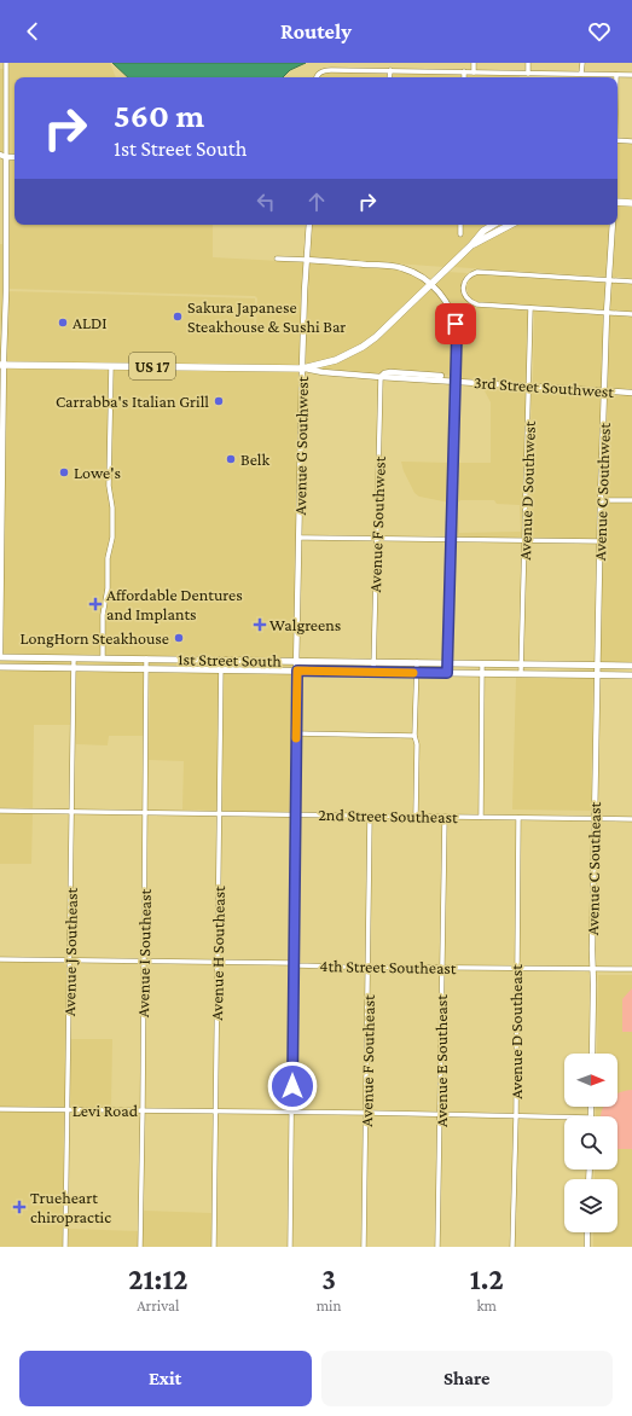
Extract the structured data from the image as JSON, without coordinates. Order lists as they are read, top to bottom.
{
  "streets": {
    "highway": ["US 17", "3rd Street Southwest"],
    "main road": ["1st Street South"],
    "street": [
      "Avenue G Southwest",
      "Avenue D Southwest",
      "Avenue C Southwest",
      "Avenue F Southwest",
      "2nd Street Southeast",
      "Avenue C Southeast",
      "Avenue J Southeast",
      "Avenue I Southeast",
      "Avenue H Southeast",
      "4th Street Southeast",
      "Avenue D Southeast",
      "Avenue F Southeast",
      "Avenue E Southeast",
      "Levi Road"
    ]
  },
  "crossings": [
    ["US 17", "3rd Street Southwest"],
    ["US 17", "Avenue G Southwest"],
    ["3rd Street Southwest", "Avenue G Southwest"],
    ["3rd Street Southwest", "Avenue D Southwest"],
    ["3rd Street Southwest", "Avenue C Southwest"],
    ["3rd Street Southwest", "Avenue F Southwest"],
    ["Avenue G Southwest", "1st Street South"],
    ["Avenue D Southwest", "1st Street South"],
    ["Avenue C Southwest", "1st Street South"],
    ["Avenue C Southwest", "Avenue C Southeast"],
    ["Avenue F Southwest", "1st Street South"],
    ["1st Street South", "Avenue C Southeast"],
    ["1st Street South", "Avenue J Southeast"],
    ["1st Street South", "Avenue I Southeast"],
    ["1st Street South", "Avenue H Southeast"],
    ["2nd Street Southeast", "Avenue C Southeast"],
    ["2nd Street Southeast", "Avenue J Southeast"],
    ["2nd Street Southeast", "Avenue I Southeast"],
    ["2nd Street Southeast", "Avenue H Southeast"],
    ["2nd Street Southeast", "Avenue D Southeast"],
    ["2nd Street Southeast", "Avenue F Southeast"],
    ["2nd Street Southeast", "Avenue E Southeast"],
    ["Avenue C Southeast", "4th Street Southeast"],
    ["Avenue J Southeast", "4th Street Southeast"],
    ["Avenue J Southeast", "Levi Road"],
    ["Avenue I Southeast", "4th Street Southeast"],
    ["Avenue I Southeast", "Levi Road"],
    ["Avenue H Southeast", "4th Street Southeast"],
    ["Avenue H Southeast", "Levi Road"],
    ["4th Street Southeast", "Avenue D Southeast"],
    ["4th Street Southeast", "Avenue F Southeast"],
    ["4th Street Southeast", "Avenue E Southeast"],
    ["Avenue D Southeast", "Levi Road"],
    ["Avenue F Southeast", "Levi Road"],
    ["Avenue E Southeast", "Levi Road"]
  ],
  "places": {
    "other": [
      "Sakura Japanese Steakhouse & Sushi Bar",
      "ALDI",
      "Carrabba's Italian Grill",
      "Belk",
      "Lowe's",
      "LongHorn Steakhouse"
    ],
    "health": ["Affordable Dentures and Implants", "Walgreens", "Trueheart chiropractic"]
  },
  "north": "right",
  "page": {
    "header": "Routely",
    "turn": ["560 m", "1st Street South"],
    "eta": [
      "21:12",
      "Arrival",
      "3",
      "min",
      "1.2",
      "km"
    ],
    "buttons": ["Exit", "Share"]
  }
}
